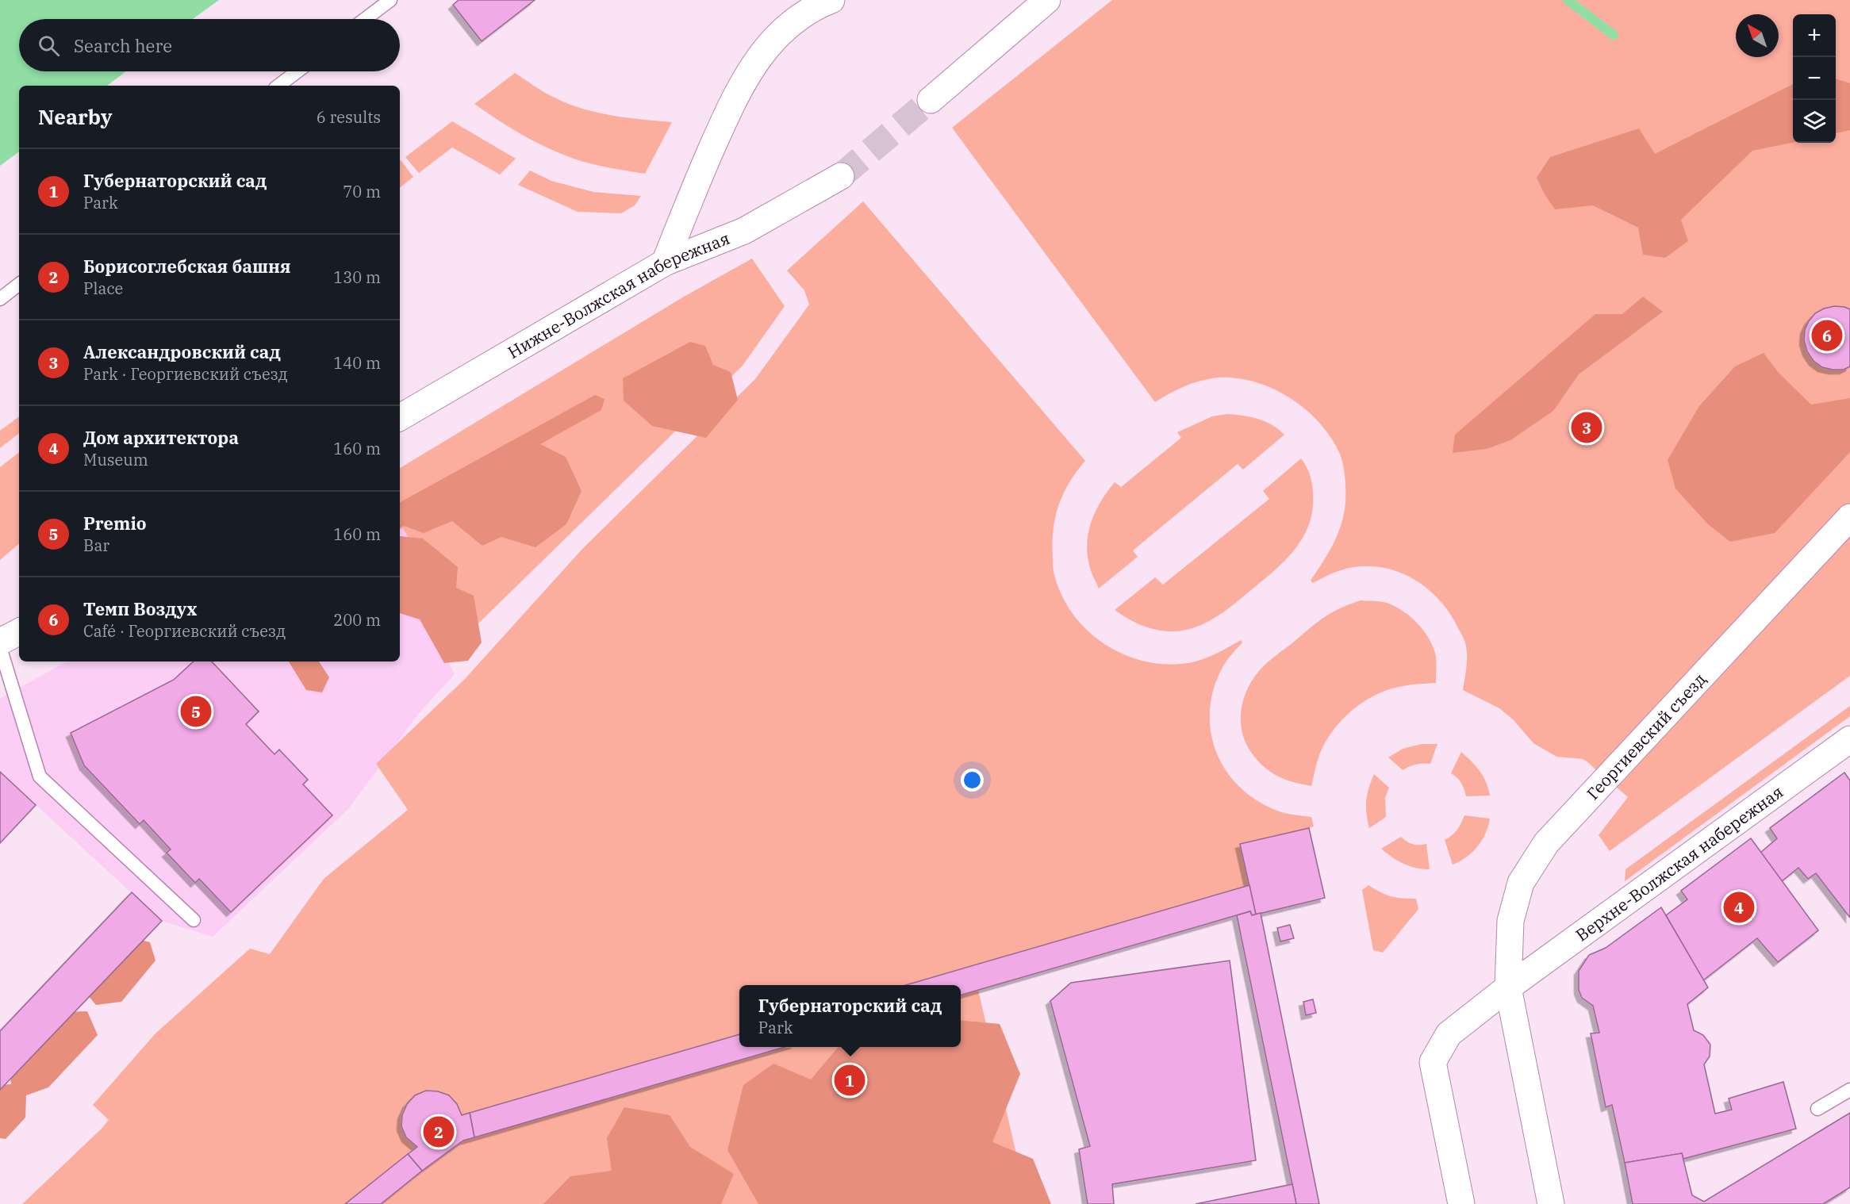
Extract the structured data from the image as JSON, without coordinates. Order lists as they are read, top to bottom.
{
  "streets": {
    "street": ["Нижне-Волжская набережная", "Георгиевский съезд", "Верхне-Волжская набережная"]
  },
  "crossings": [
    ["Георгиевский съезд", "Верхне-Волжская набережная"]
  ],
  "north": "top left",
  "page": {
    "map_buttons": ["+", "−"],
    "search": "Search here",
    "heading": ["Nearby", "6 results"],
    "list": [
      {
        "mark": "1",
        "name": "Губернаторский сад",
        "note": "Park",
        "value": "70 m"
      },
      {
        "mark": "2",
        "name": "Борисоглебская башня",
        "note": "Place",
        "value": "130 m"
      },
      {
        "mark": "3",
        "name": "Александровский сад",
        "note": "Park · Георгиевский съезд",
        "value": "140 m"
      },
      {
        "mark": "4",
        "name": "Дом архитектора",
        "note": "Museum",
        "value": "160 m"
      },
      {
        "mark": "5",
        "name": "Premio",
        "note": "Bar",
        "value": "160 m"
      },
      {
        "mark": "6",
        "name": "Темп Воздух",
        "note": "Café · Георгиевский съезд",
        "value": "200 m"
      }
    ],
    "pins": [
      "6",
      "3",
      "5",
      "4",
      "1",
      "2"
    ],
    "popup": ["Губернаторский сад", "Park"]
  }
}
